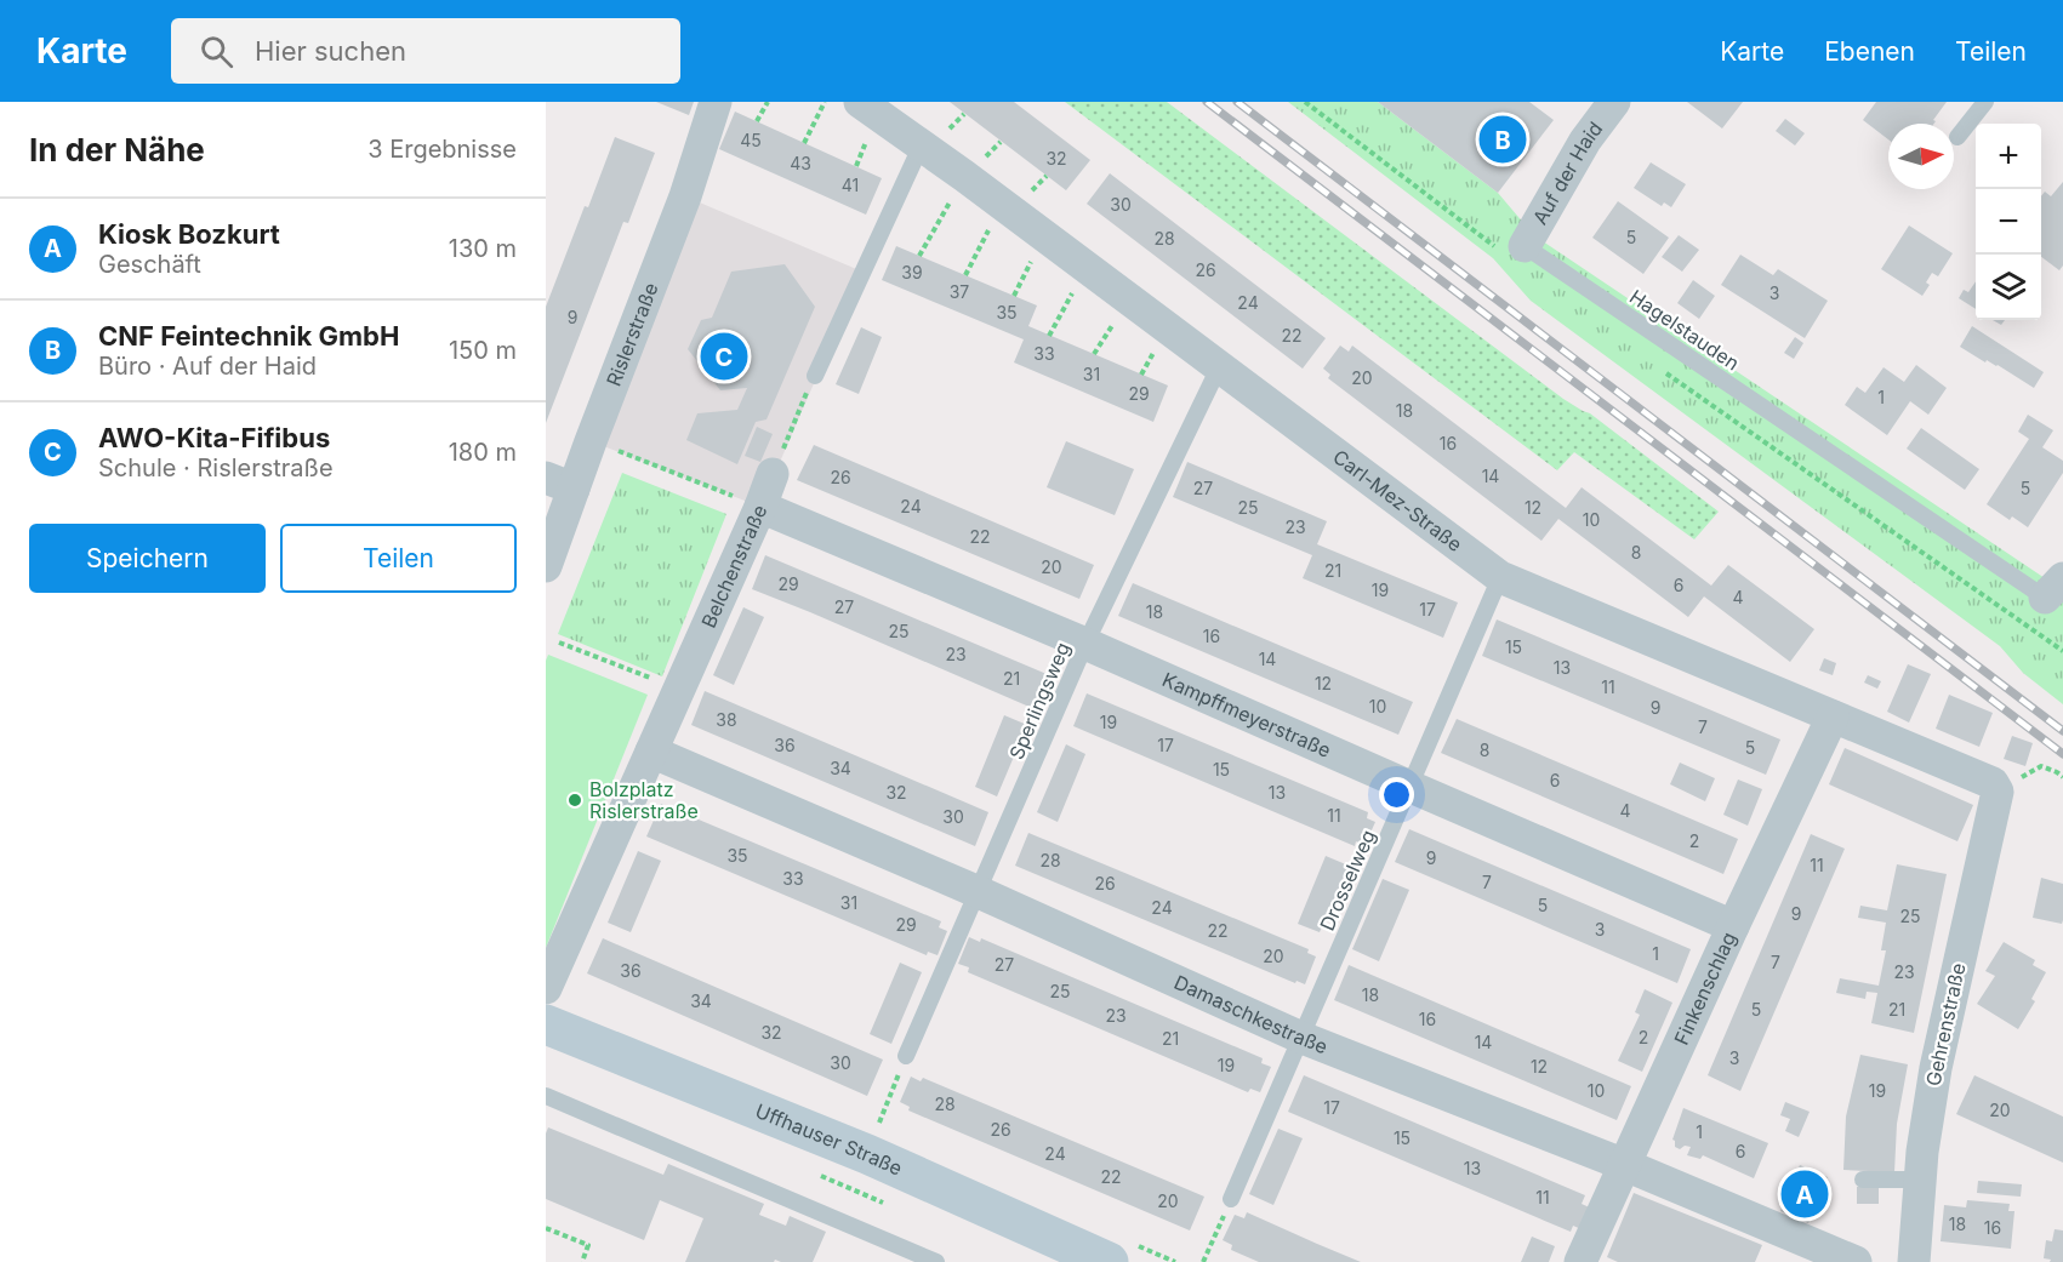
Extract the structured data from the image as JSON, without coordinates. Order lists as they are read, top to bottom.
{
  "streets": {
    "street": [
      "Auf der Haid",
      "Rislerstraße",
      "Carl-Mez-Straße",
      "Belchenstraße",
      "Kampffmeyerstraße",
      "Finkenschlag",
      "Damaschkestraße",
      "Gehrenstraße",
      "Uffhauser Straße"
    ],
    "lane": ["Hagelstauden", "Sperlingsweg", "Drosselweg"]
  },
  "crossings": [
    ["Auf der Haid", "Hagelstauden"],
    ["Carl-Mez-Straße", "Sperlingsweg"],
    ["Carl-Mez-Straße", "Drosselweg"],
    ["Carl-Mez-Straße", "Finkenschlag"],
    ["Carl-Mez-Straße", "Gehrenstraße"],
    ["Belchenstraße", "Kampffmeyerstraße"],
    ["Belchenstraße", "Damaschkestraße"],
    ["Sperlingsweg", "Kampffmeyerstraße"],
    ["Sperlingsweg", "Damaschkestraße"],
    ["Kampffmeyerstraße", "Drosselweg"],
    ["Kampffmeyerstraße", "Finkenschlag"],
    ["Drosselweg", "Damaschkestraße"],
    ["Finkenschlag", "Damaschkestraße"]
  ],
  "places": ["Bolzplatz Rislerstraße"],
  "house_numbers": [
    "45",
    "32",
    "43",
    "41",
    "30",
    "5",
    "28",
    "26",
    "39",
    "37",
    "3",
    "24",
    "35",
    "9",
    "22",
    "33",
    "31",
    "20",
    "29",
    "1",
    "18",
    "16",
    "14",
    "26",
    "27",
    "5",
    "24",
    "25",
    "12",
    "10",
    "23",
    "22",
    "8",
    "20",
    "21",
    "29",
    "6",
    "19",
    "4",
    "27",
    "17",
    "18",
    "25",
    "16",
    "15",
    "23",
    "14",
    "13",
    "21",
    "12",
    "11",
    "10",
    "9",
    "38",
    "19",
    "7",
    "36",
    "17",
    "5",
    "8",
    "34",
    "15",
    "6",
    "32",
    "13",
    "4",
    "11",
    "30",
    "2",
    "35",
    "9",
    "28",
    "11",
    "33",
    "7",
    "26",
    "31",
    "5",
    "24",
    "9",
    "25",
    "29",
    "3",
    "22",
    "1",
    "20",
    "7",
    "27",
    "36",
    "23",
    "25",
    "18",
    "34",
    "5",
    "21",
    "23",
    "16",
    "32",
    "2",
    "21",
    "14",
    "3",
    "30",
    "19",
    "12",
    "10",
    "19",
    "28",
    "17",
    "20",
    "26",
    "1",
    "15",
    "6",
    "24",
    "13",
    "22",
    "11",
    "20",
    "18",
    "16"
  ],
  "north": "right",
  "page": {
    "header": "Karte",
    "search": "Hier suchen",
    "nav": ["Karte", "Ebenen", "Teilen"],
    "heading": ["In der Nähe", "3 Ergebnisse"],
    "pins": ["B", "C", "A"],
    "map_buttons": ["+", "−"],
    "list": [
      {
        "mark": "A",
        "name": "Kiosk Bozkurt",
        "note": "Geschäft",
        "value": "130 m"
      },
      {
        "mark": "B",
        "name": "CNF Feintechnik GmbH",
        "note": "Büro · Auf der Haid",
        "value": "150 m"
      },
      {
        "mark": "C",
        "name": "AWO-Kita-Fifibus",
        "note": "Schule · Rislerstraße",
        "value": "180 m"
      }
    ],
    "buttons": ["Speichern", "Teilen"]
  }
}
